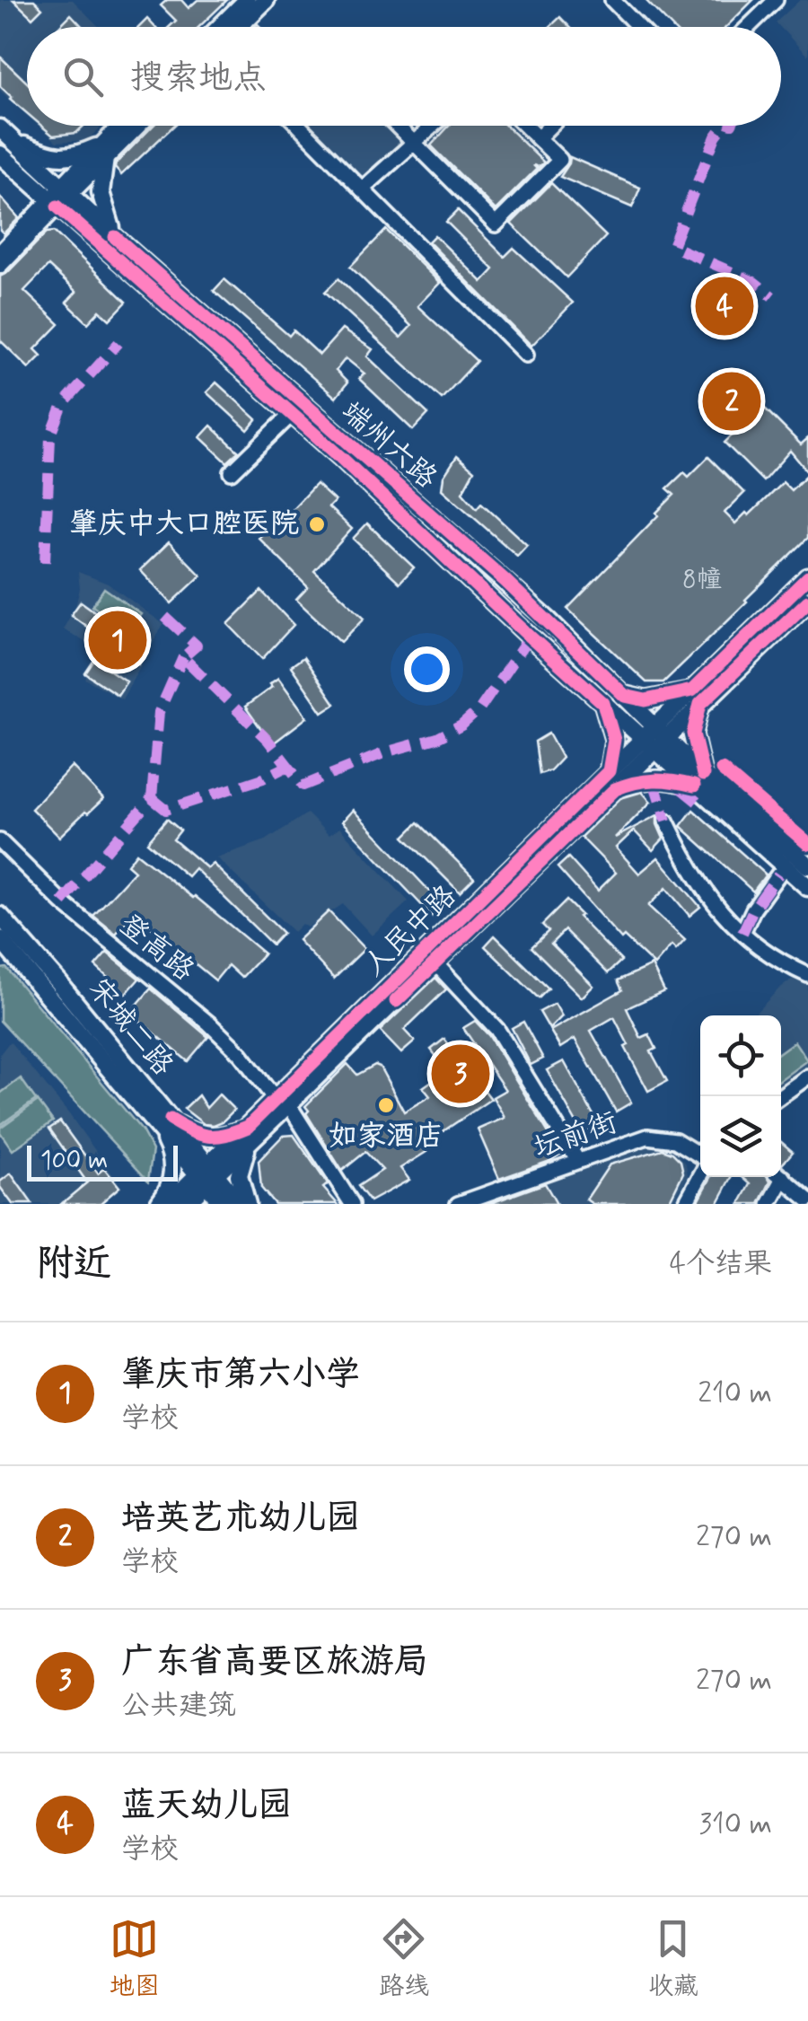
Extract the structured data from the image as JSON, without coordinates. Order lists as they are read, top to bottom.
{
  "streets": {
    "main road": ["端州六路", "人民中路", "宋城二路"],
    "street": ["登高路", "坛前街"]
  },
  "crossings": [
    ["端州六路", "人民中路"],
    ["人民中路", "登高路"],
    ["人民中路", "宋城二路"]
  ],
  "places": ["肇庆中大口腔医院", "如家酒店"],
  "house_numbers": ["8幢"],
  "scale_bar": "100 m",
  "page": {
    "search": "搜索地点",
    "pins": [
      "4",
      "2",
      "1",
      "3"
    ],
    "scale": "100 m",
    "heading": ["附近", "4个结果"],
    "list": [
      {
        "mark": "1",
        "name": "肇庆市第六小学",
        "note": "学校",
        "value": "210 m"
      },
      {
        "mark": "2",
        "name": "培英艺术幼儿园",
        "note": "学校",
        "value": "270 m"
      },
      {
        "mark": "3",
        "name": "广东省高要区旅游局",
        "note": "公共建筑",
        "value": "270 m"
      },
      {
        "mark": "4",
        "name": "蓝天幼儿园",
        "note": "学校",
        "value": "310 m"
      }
    ],
    "nav": ["地图", "路线", "收藏"]
  }
}
